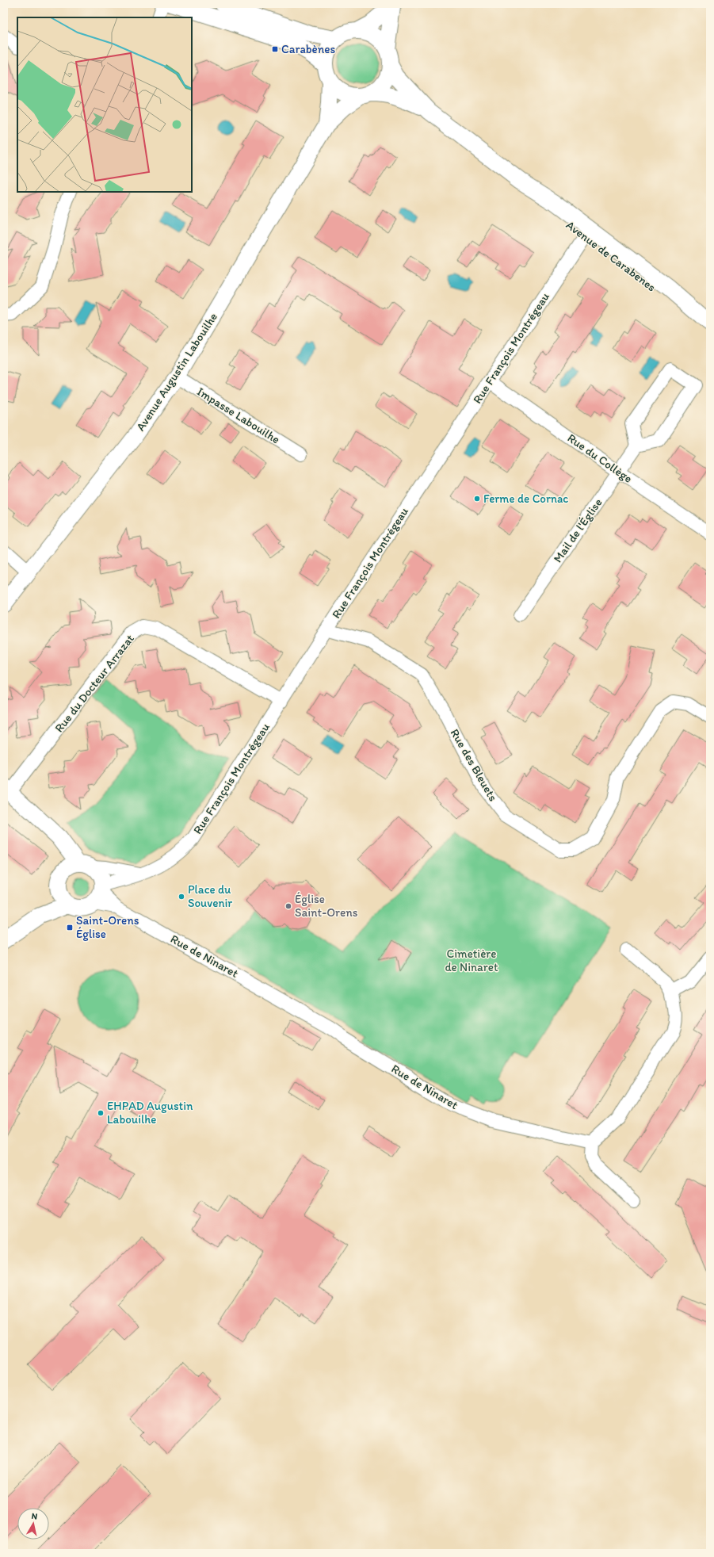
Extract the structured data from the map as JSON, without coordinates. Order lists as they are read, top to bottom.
{
  "streets": {
    "street": [
      "Avenue de Carabenes",
      "Rue François Montrégeau",
      "Avenue Augustin Labouilhe",
      "Impasse Labouilhe",
      "Rue du Collège",
      "Mail de l'Église",
      "Rue du Docteur Arrazat",
      "Rue des Bleuets",
      "Rue de Ninaret"
    ]
  },
  "crossings": [
    ["Avenue de Carabenes", "Rue François Montrégeau"],
    ["Avenue de Carabenes", "Avenue Augustin Labouilhe"],
    ["Rue François Montrégeau", "Rue du Collège"],
    ["Rue François Montrégeau", "Rue du Docteur Arrazat"],
    ["Rue François Montrégeau", "Rue des Bleuets"],
    ["Rue François Montrégeau", "Rue de Ninaret"],
    ["Avenue Augustin Labouilhe", "Impasse Labouilhe"],
    ["Rue du Collège", "Mail de l'Église"]
  ],
  "parks": ["Cimetière de Ninaret"],
  "places": {
    "transit": ["Carabènes", "Saint-Orens Église"],
    "other": [
      "Ferme de Cornac",
      "Place du Souvenir",
      "Église Saint-Orens",
      "EHPAD Augustin Labouilhe"
    ]
  },
  "north": "top"
}
